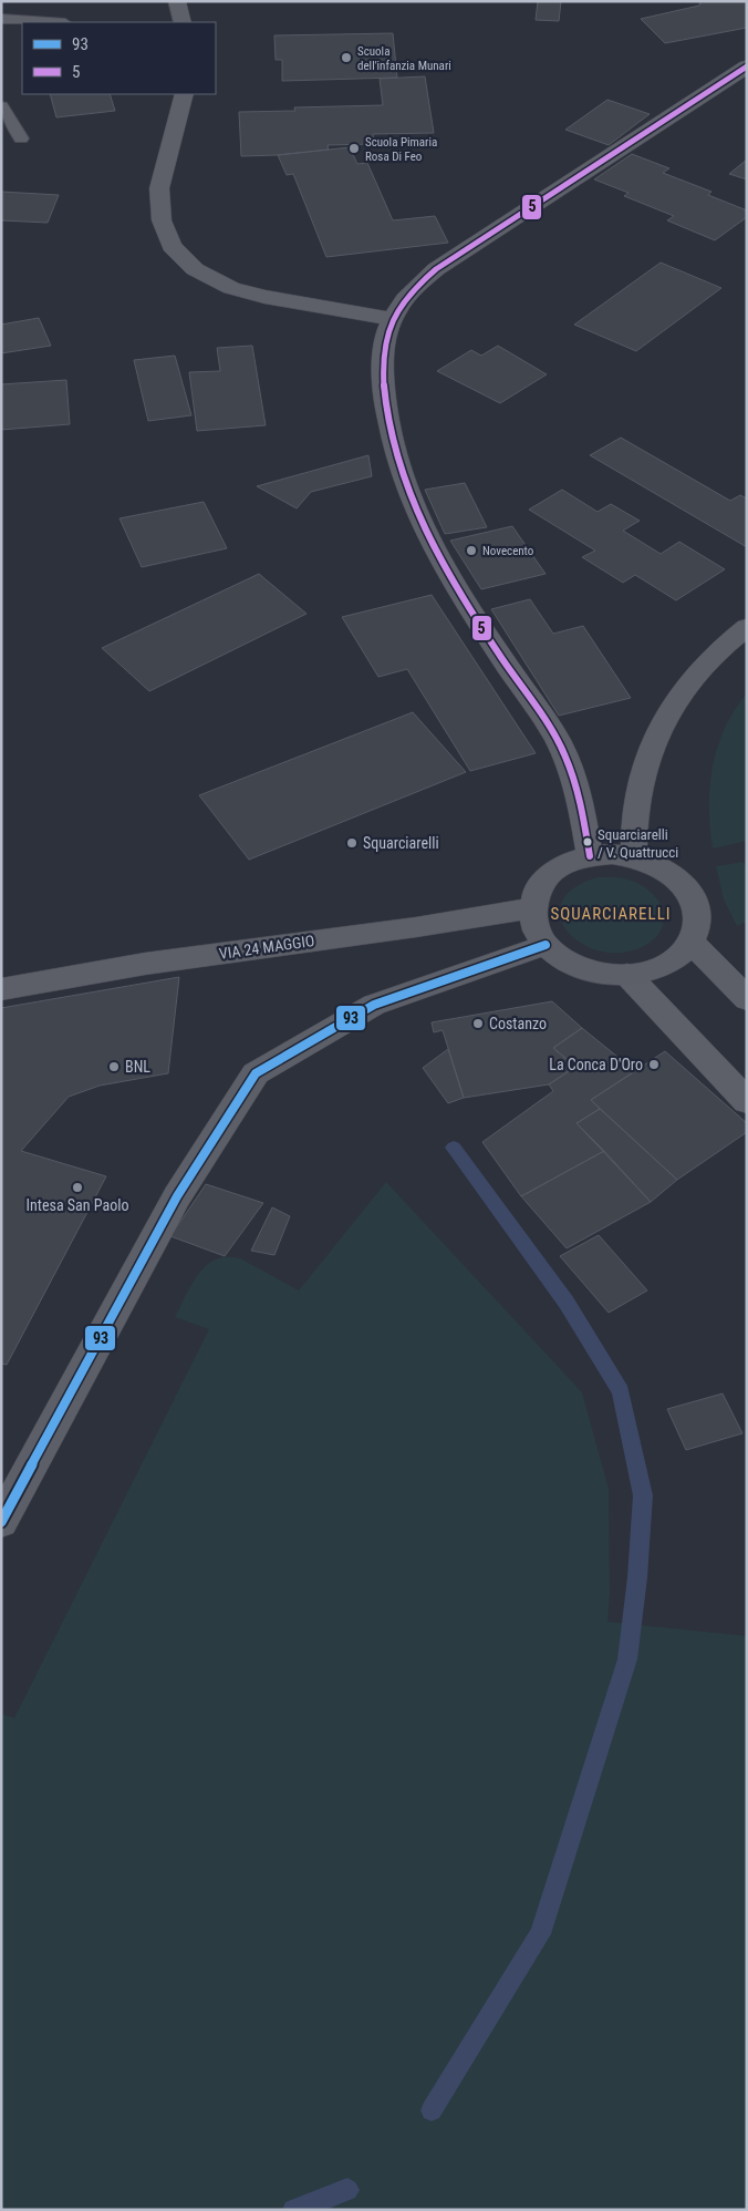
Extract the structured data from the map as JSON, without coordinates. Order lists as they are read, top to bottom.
{
  "streets": {
    "main road": ["VIA 24 MAGGIO"]
  },
  "districts": ["SQUARCIARELLI"],
  "places": [
    "Scuola dell'infanzia Munari",
    "Scuola Pimaria Rosa Di Feo",
    "Novecento",
    "Squarciarelli / V. Quattrucci",
    "Squarciarelli",
    "Costanzo",
    "La Conca D'Oro",
    "BNL",
    "Intesa San Paolo"
  ],
  "lines": ["transit line 5", "transit line 93"],
  "legend": ["93", "5"]
}
